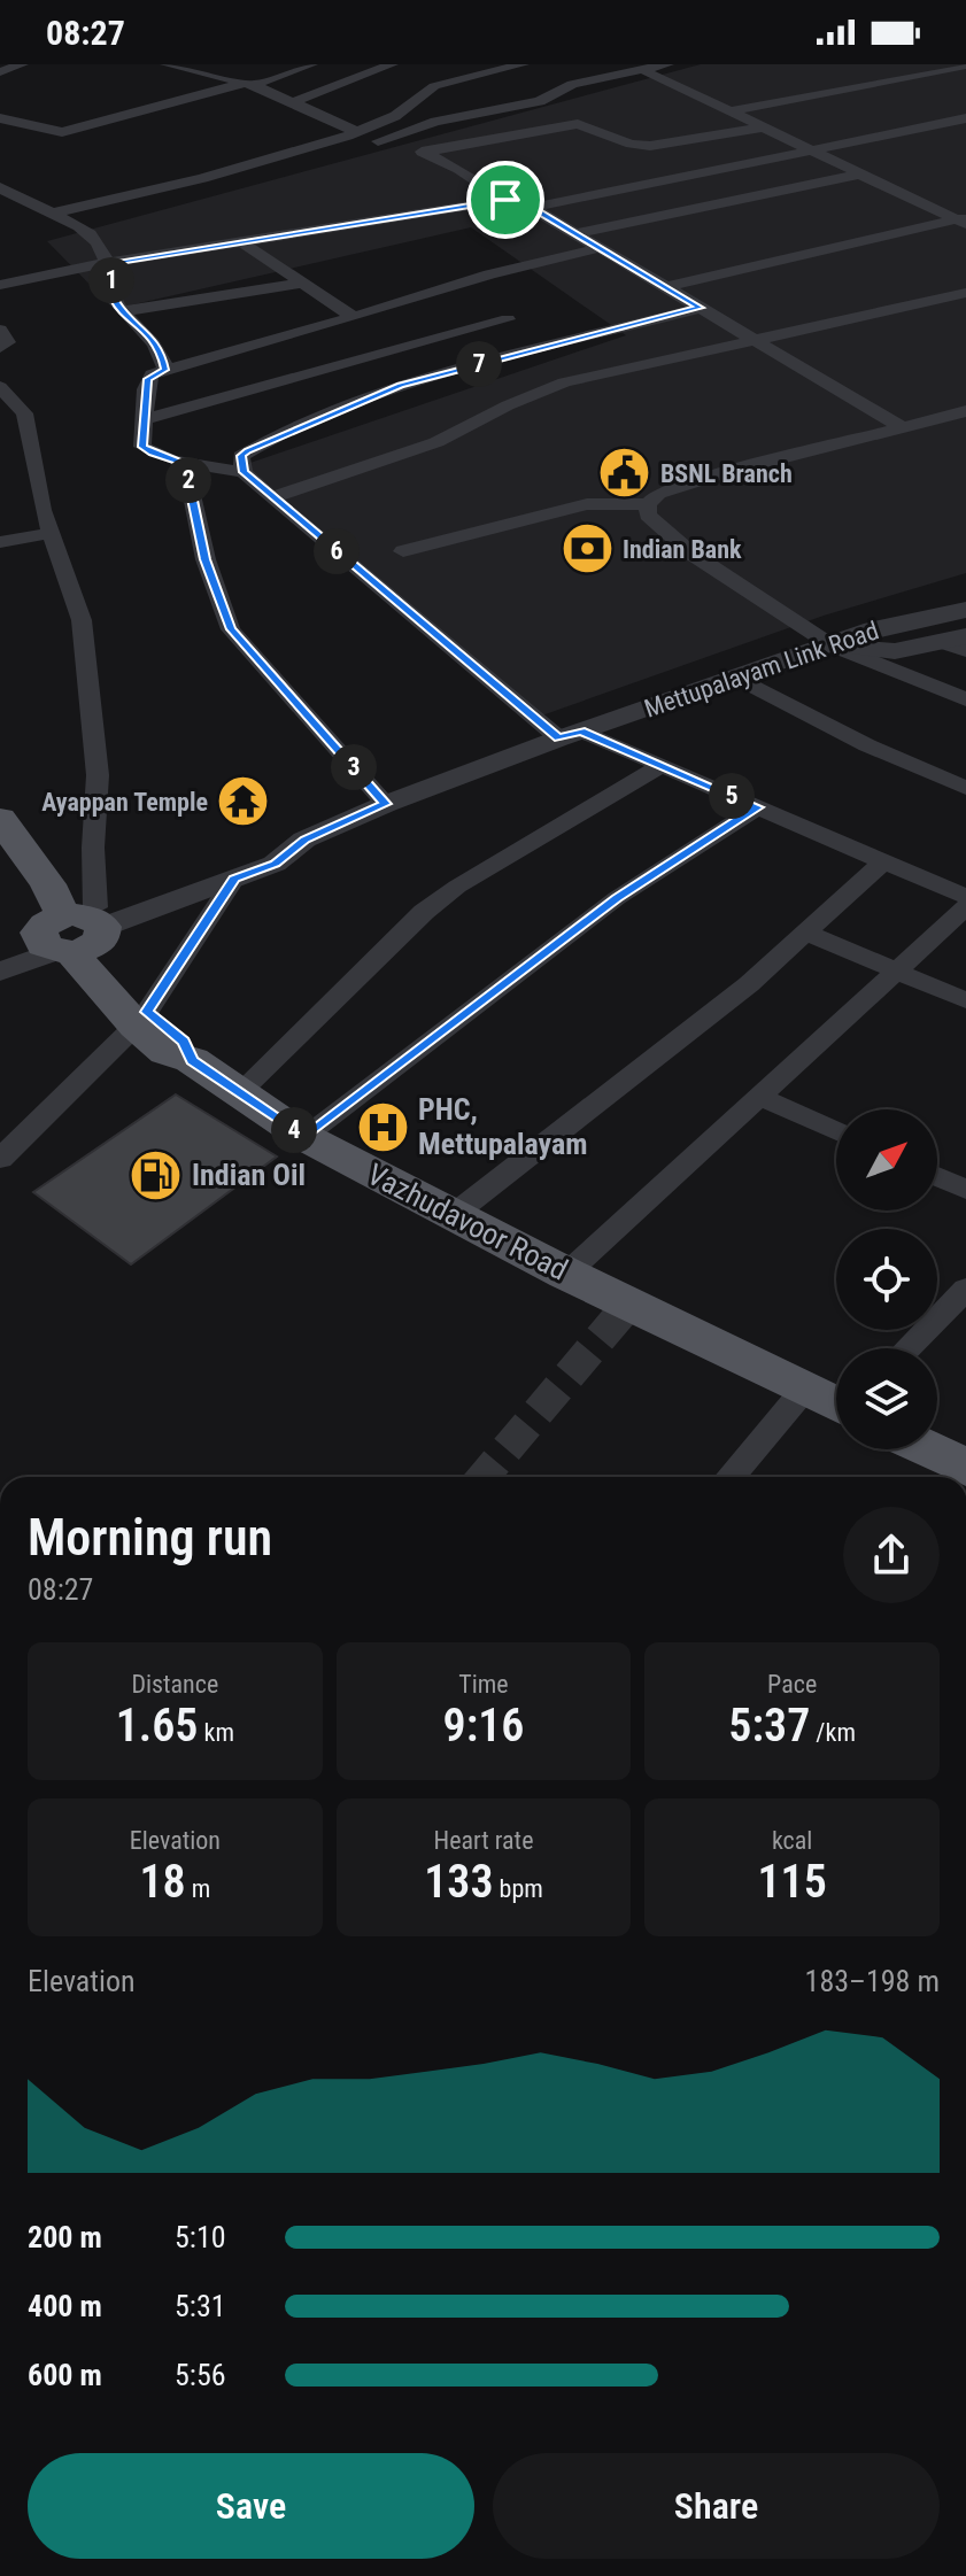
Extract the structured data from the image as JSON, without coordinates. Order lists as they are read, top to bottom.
{
  "streets": {
    "main road": ["Vazhudavoor Road"],
    "street": ["Mettupalayam Link Road"]
  },
  "crossings": [
    ["Mettupalayam Link Road", "Vazhudavoor Road"]
  ],
  "places": {
    "public building": ["BSNL Branch"],
    "bank": ["Indian Bank"],
    "temple": ["Ayappan Temple"],
    "hospital": ["PHC, Mettupalayam"],
    "fuel station": ["Indian Oil"]
  },
  "north": "top right",
  "page": {
    "status": "08:27",
    "pins": [
      "1",
      "7",
      "2",
      "6",
      "3",
      "5",
      "4"
    ],
    "heading": ["Morning run", "08:27"],
    "stats": [
      ["Distance", "1.65 km"],
      ["Time", "9:16"],
      ["Pace", "5:37 /km"],
      ["Elevation", "18 m"],
      ["Heart rate", "133 bpm"],
      ["kcal", "115"]
    ],
    "chart": ["Elevation", "183–198 m"],
    "list": [
      {
        "name": "200 m",
        "note": "5:10"
      },
      {
        "name": "400 m",
        "note": "5:31"
      },
      {
        "name": "600 m",
        "note": "5:56"
      }
    ],
    "buttons": ["Save", "Share"]
  }
}
